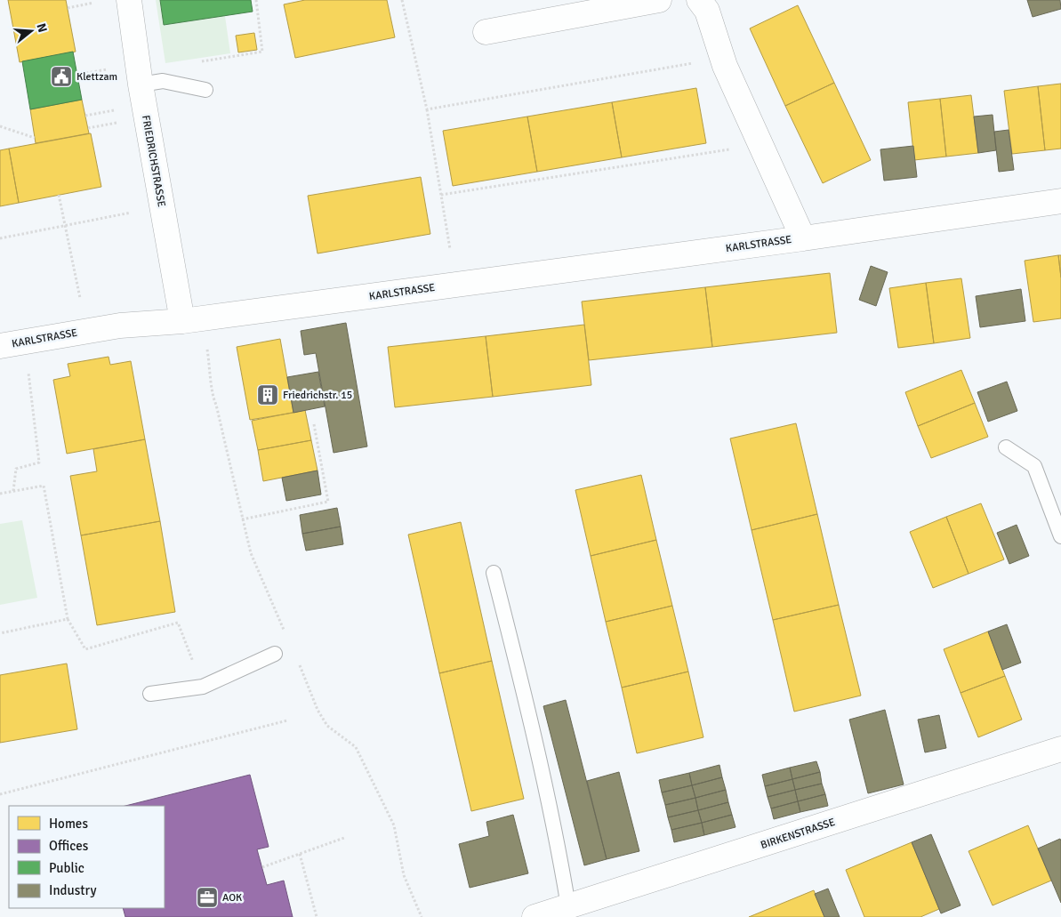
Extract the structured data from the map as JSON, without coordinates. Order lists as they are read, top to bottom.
{
  "streets": {
    "street": ["FRIEDRICHSTRASSE", "KARLSTRASSE", "BIRKENSTRASSE"]
  },
  "crossings": [
    ["FRIEDRICHSTRASSE", "KARLSTRASSE"]
  ],
  "places": {
    "public building": ["Klettzam"],
    "building": ["Friedrichstr. 15"],
    "office": ["AOK"]
  },
  "legend": [
    "Homes",
    "Offices",
    "Public",
    "Industry"
  ],
  "north": "right"
}
